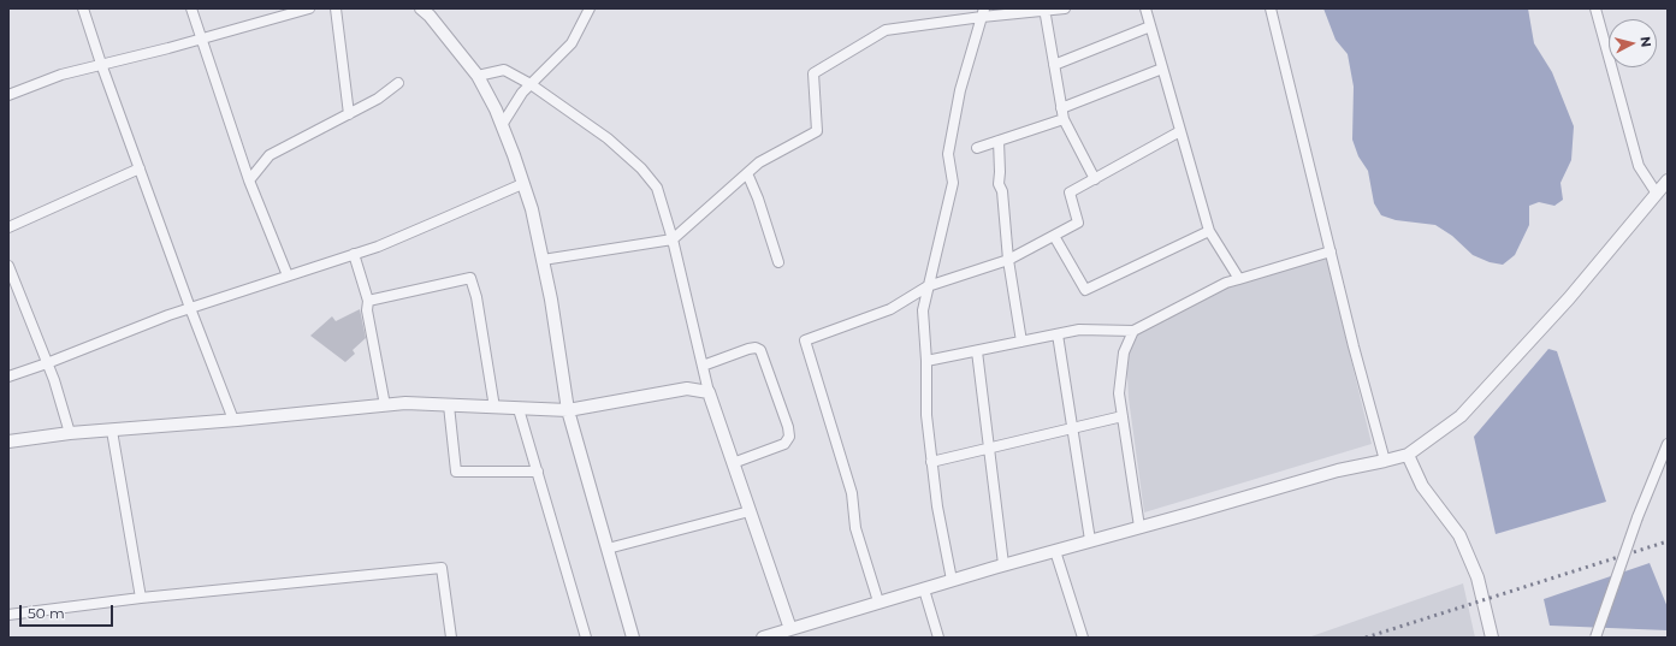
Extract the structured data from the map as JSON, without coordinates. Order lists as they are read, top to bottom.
{
  "scale_bar": "50 m",
  "north": "right"
}
